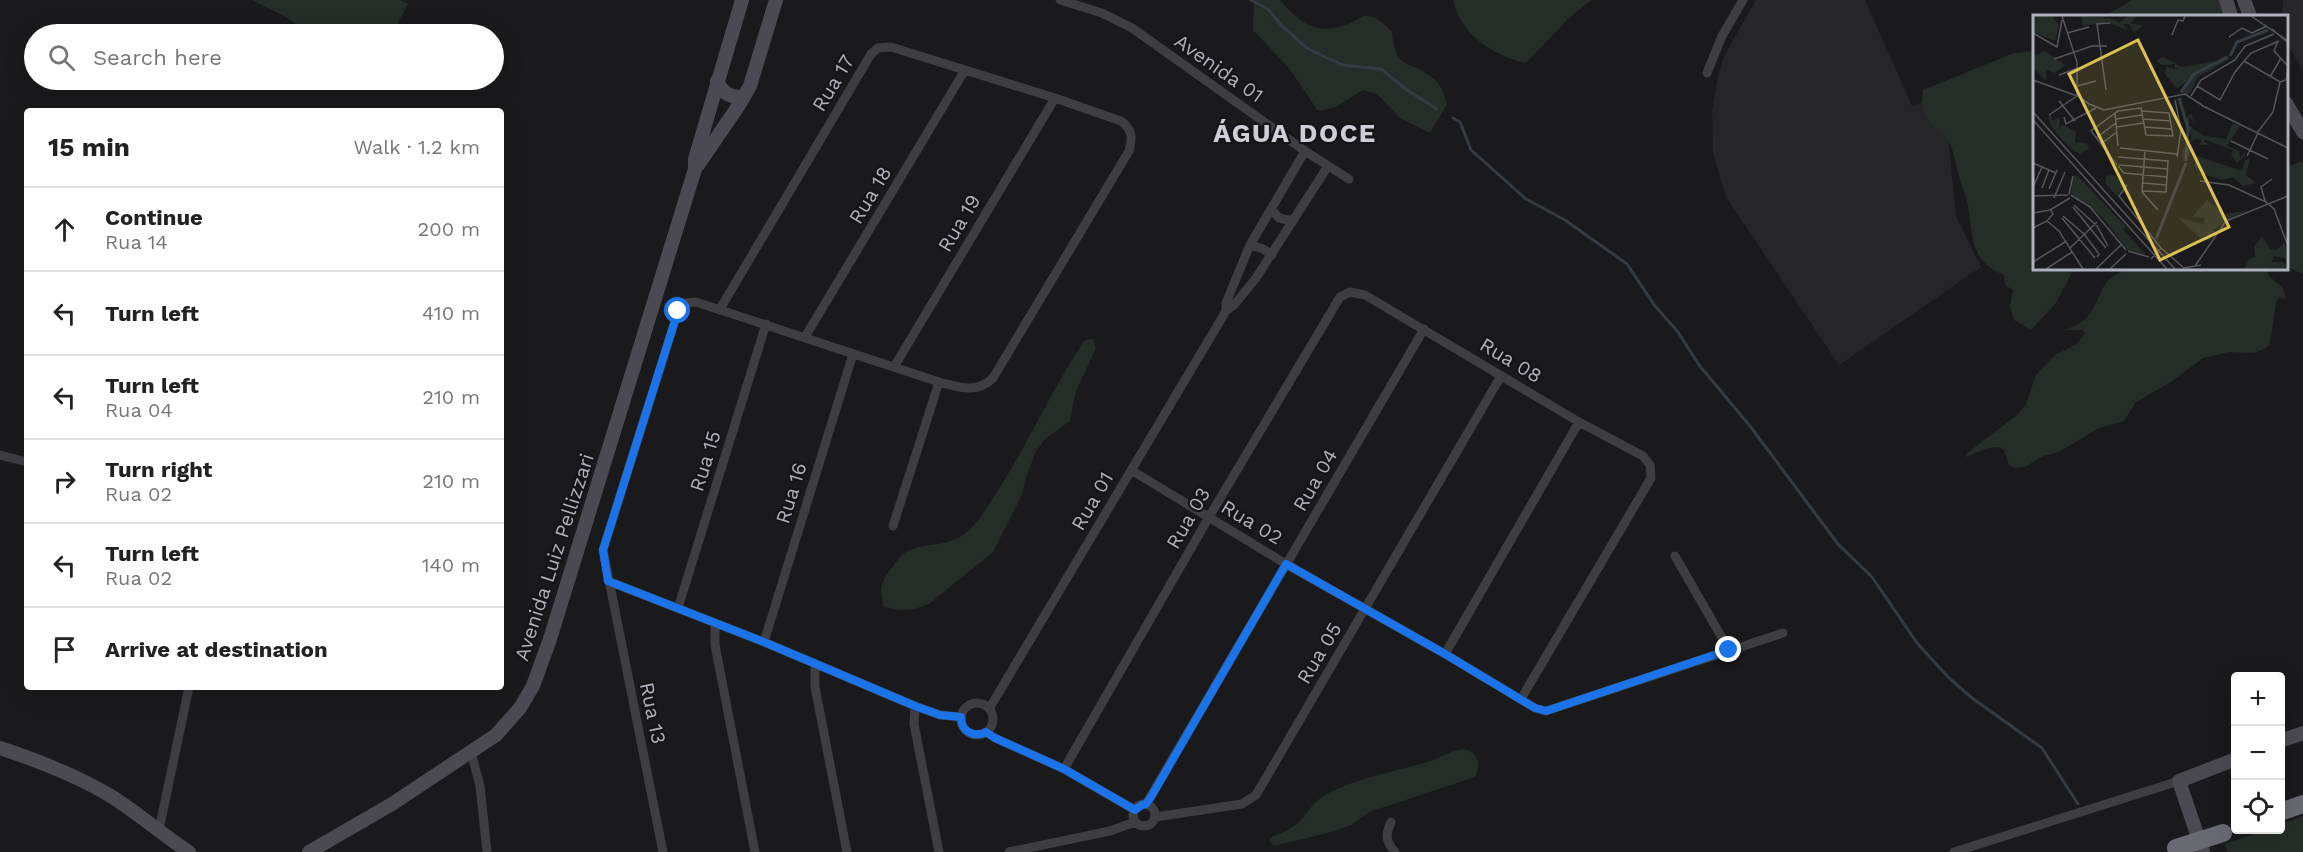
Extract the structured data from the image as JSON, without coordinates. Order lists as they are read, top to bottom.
{
  "streets": {
    "main road": ["Avenida Luiz Pellizzari"],
    "street": [
      "Avenida 01",
      "Rua 17",
      "Rua 18",
      "Rua 19",
      "Rua 08",
      "Rua 15",
      "Rua 04",
      "Rua 16",
      "Rua 01",
      "Rua 03",
      "Rua 02",
      "Rua 05",
      "Rua 13"
    ]
  },
  "crossings": [
    ["Rua 17", "Rua 18"],
    ["Rua 17", "Rua 19"],
    ["Rua 17", "Rua 13"],
    ["Rua 08", "Rua 04"],
    ["Rua 08", "Rua 03"],
    ["Rua 08", "Rua 02"],
    ["Rua 08", "Rua 05"],
    ["Rua 04", "Rua 02"],
    ["Rua 04", "Rua 05"],
    ["Rua 01", "Rua 02"],
    ["Rua 03", "Rua 02"],
    ["Rua 02", "Rua 05"]
  ],
  "districts": ["ÁGUA DOCE"],
  "page": {
    "search": "Search here",
    "heading": ["15 min", "Walk · 1.2 km"],
    "list": [
      ["Continue", "Rua 14", "200 m"],
      ["Turn left", "410 m"],
      ["Turn left", "Rua 04", "210 m"],
      ["Turn right", "Rua 02", "210 m"],
      ["Turn left", "Rua 02", "140 m"],
      "Arrive at destination"
    ],
    "map_buttons": ["+", "−"]
  }
}
